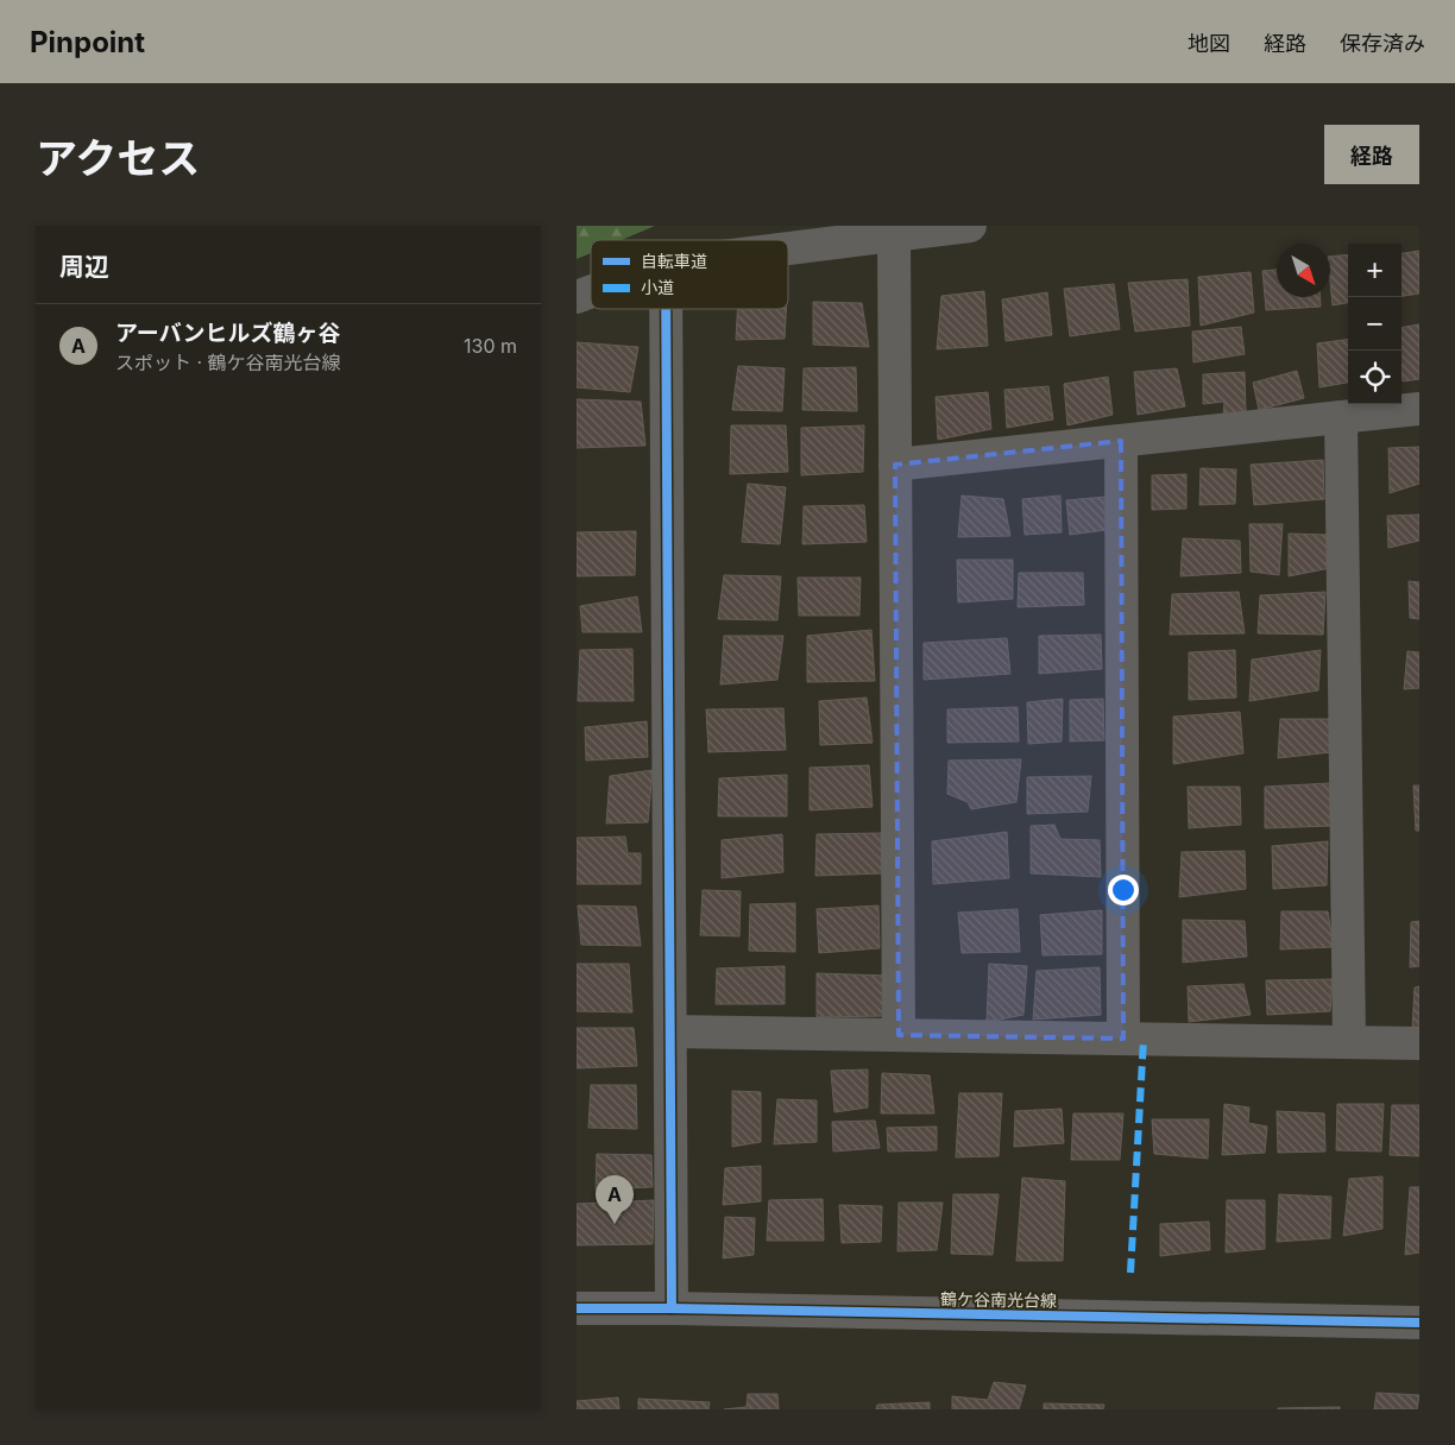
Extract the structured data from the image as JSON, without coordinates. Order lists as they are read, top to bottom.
{
  "streets": {
    "street": ["鶴ケ谷南光台線"]
  },
  "legend": ["自転車道", "小道"],
  "north": "bottom right",
  "page": {
    "header": "Pinpoint",
    "nav": ["地図", "経路", "保存済み"],
    "title": "アクセス",
    "buttons": "経路",
    "heading": "周辺",
    "map_buttons": ["+", "−"],
    "list": [
      {
        "mark": "A",
        "name": "アーバンヒルズ鶴ヶ谷",
        "note": "スポット · 鶴ケ谷南光台線",
        "value": "130 m"
      }
    ],
    "pins": "A"
  }
}
